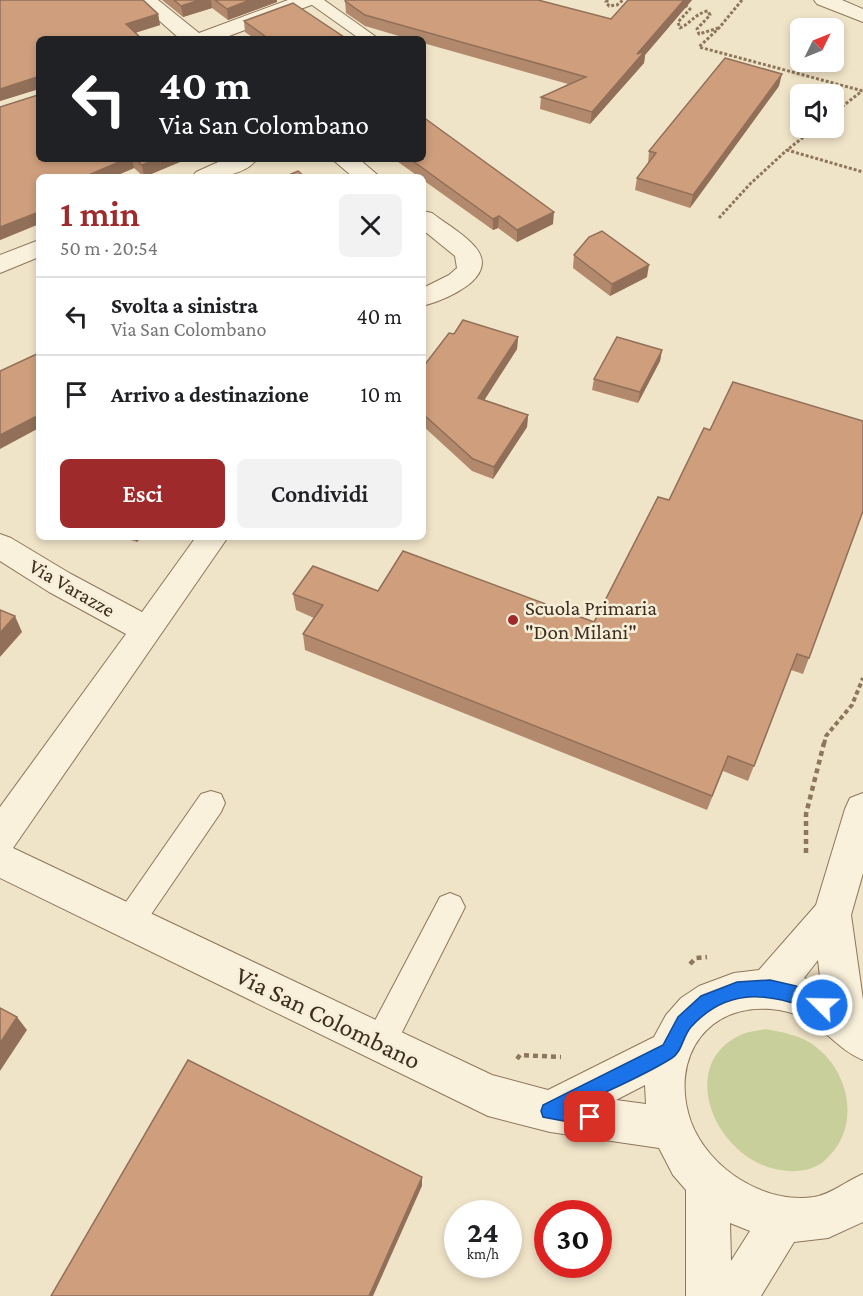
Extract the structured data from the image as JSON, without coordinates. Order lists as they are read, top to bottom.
{
  "streets": {
    "street": ["Via Varazze", "Via San Colombano"]
  },
  "places": ["Scuola Primaria \"Don Milani\""],
  "north": "top right",
  "page": {
    "turn": ["40 m", "Via San Colombano"],
    "heading": ["1 min", "50 m · 20:54"],
    "list": [
      {
        "name": "Svolta a sinistra",
        "note": "Via San Colombano",
        "value": "40 m"
      },
      {
        "name": "Arrivo a destinazione",
        "value": "10 m"
      }
    ],
    "buttons": ["Esci", "Condividi"],
    "speed": "24 km/h",
    "limit": "30"
  }
}
